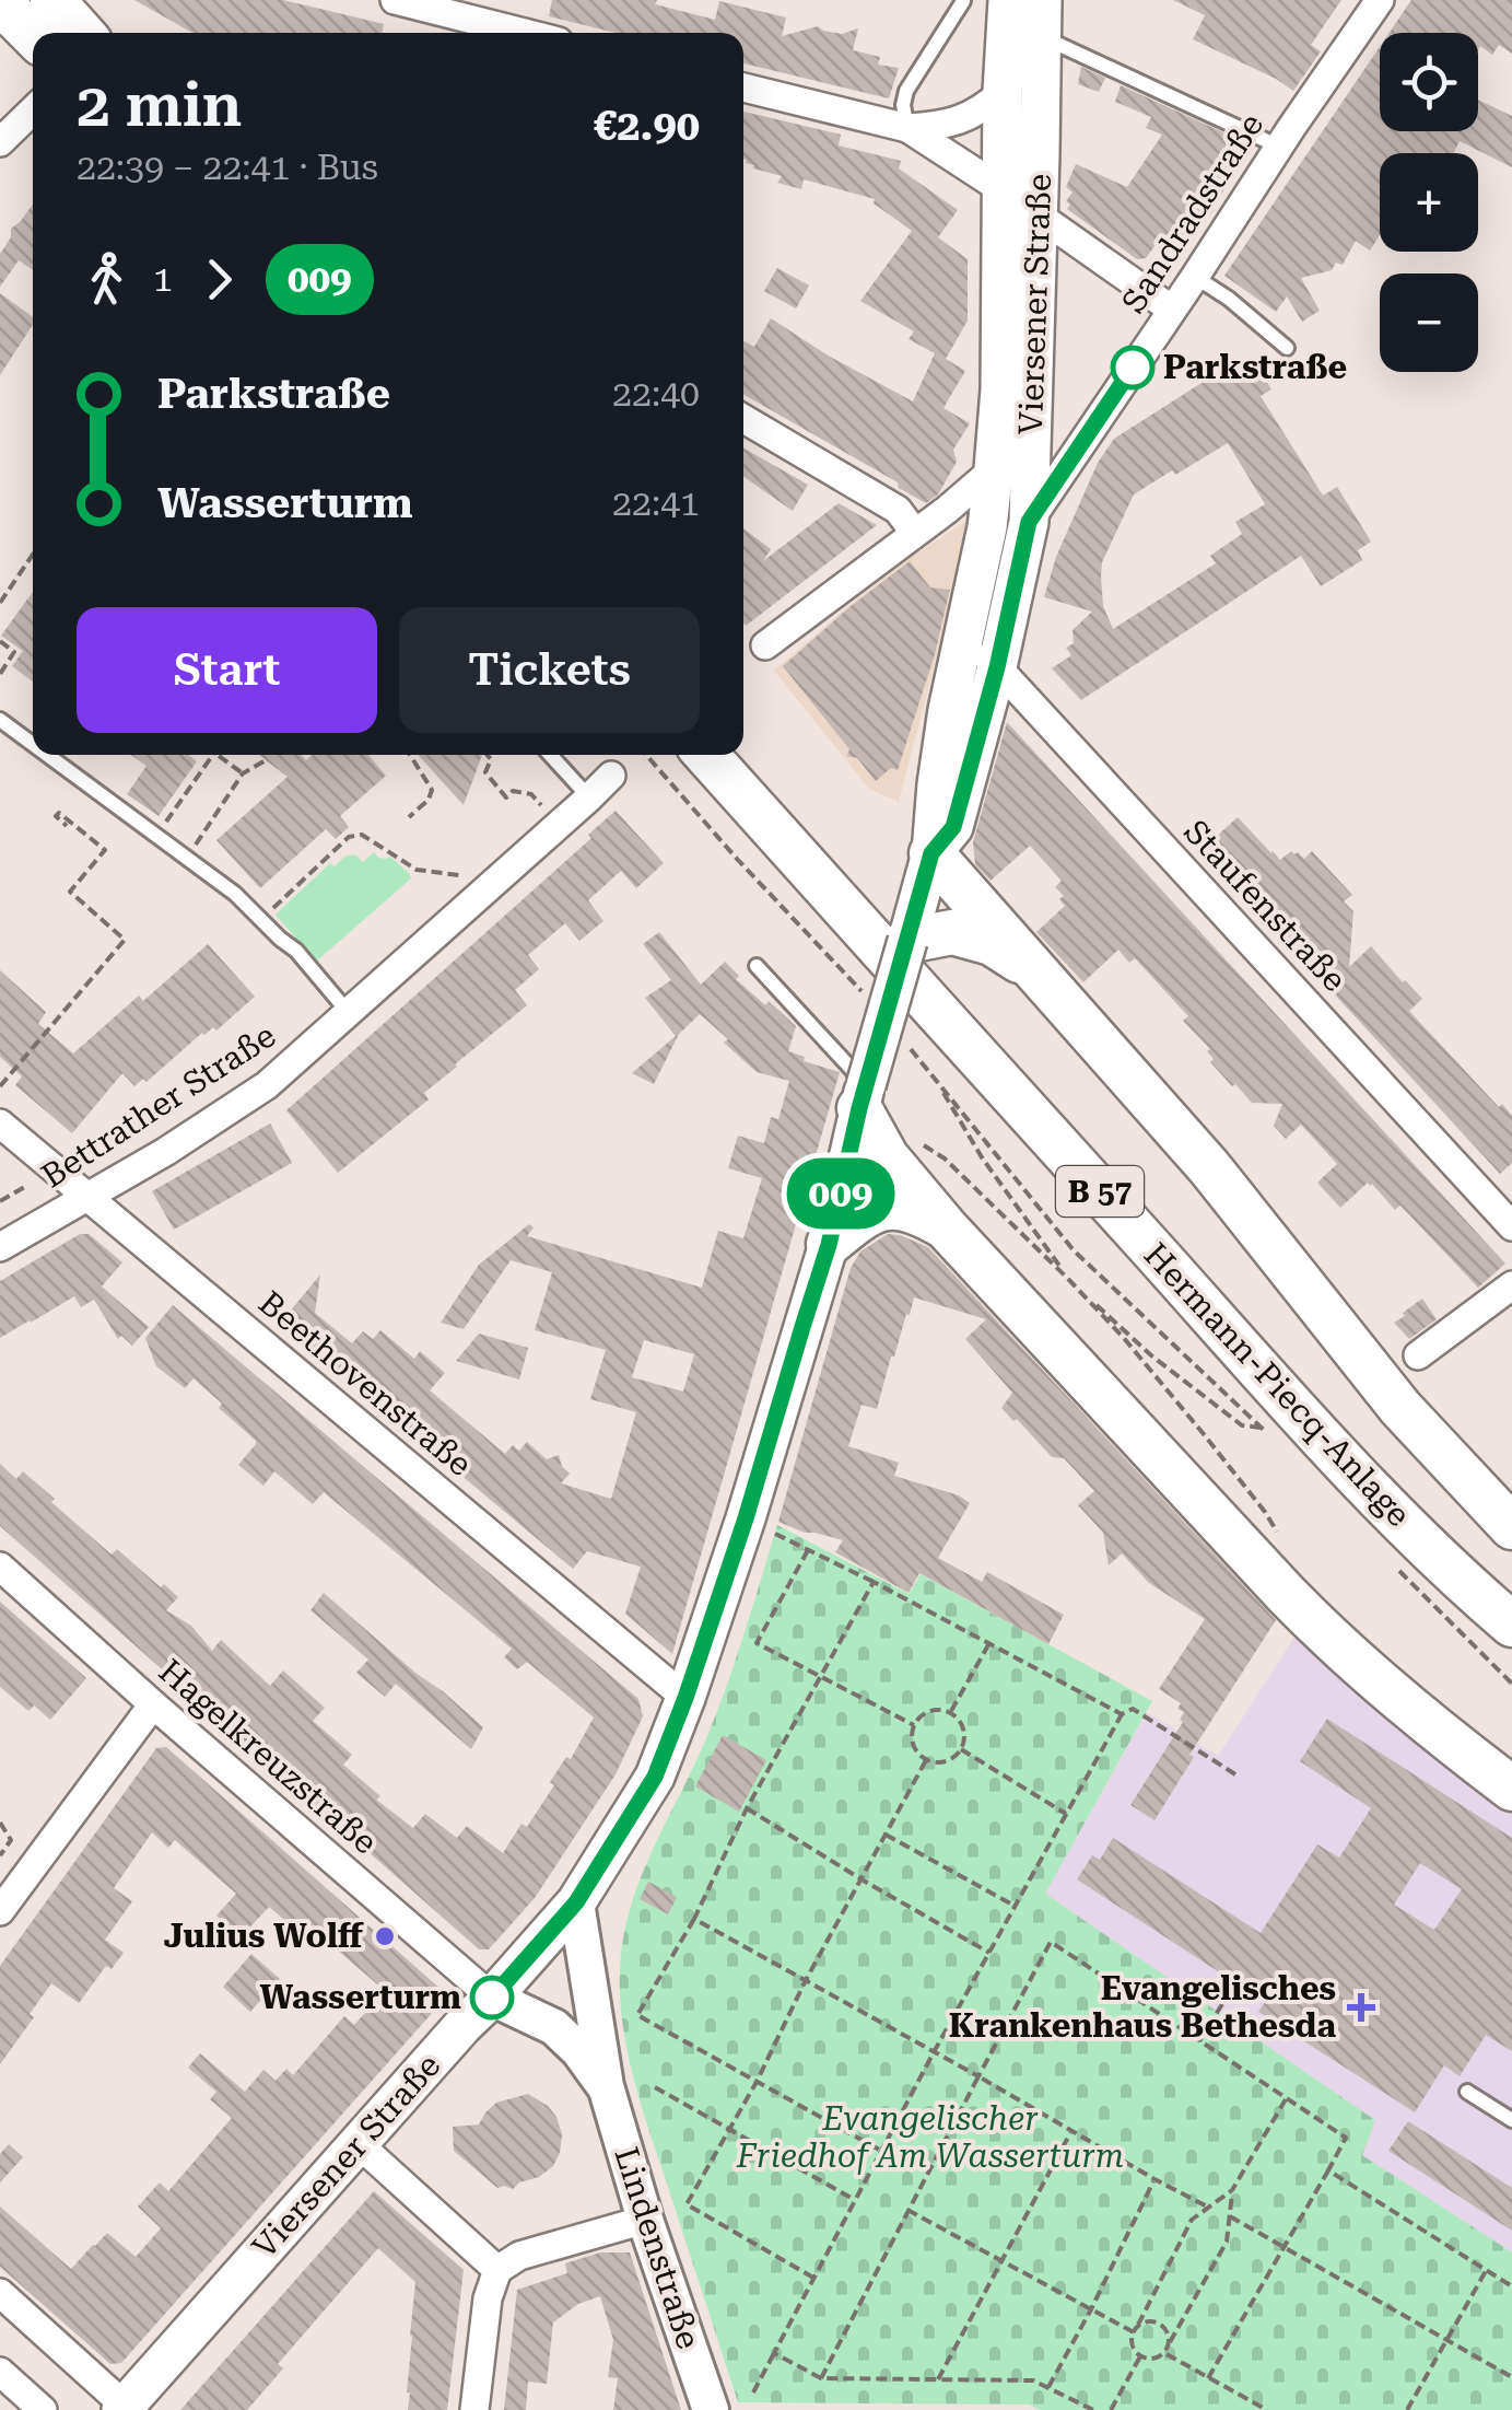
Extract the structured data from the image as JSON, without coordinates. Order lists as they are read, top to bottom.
{
  "streets": {
    "main road": ["Viersener Straße", "B 57", "Hermann-Piecq-Anlage"],
    "street": [
      "Sandradstraße",
      "Staufenstraße",
      "Bettrather Straße",
      "Beethovenstraße",
      "Hagelkreuzstraße",
      "Lindenstraße"
    ]
  },
  "crossings": [
    ["Sandradstraße", "Viersener Straße"],
    ["Viersener Straße", "Staufenstraße"],
    ["Viersener Straße", "Beethovenstraße"],
    ["Viersener Straße", "Hagelkreuzstraße"],
    ["Viersener Straße", "Lindenstraße"],
    ["Bettrather Straße", "Beethovenstraße"],
    ["Hagelkreuzstraße", "Lindenstraße"]
  ],
  "parks": ["Evangelischer Friedhof Am Wasserturm"],
  "places": {
    "other": ["Parkstraße", "Julius Wolff", "Wasserturm"],
    "health": ["Evangelisches Krankenhaus Bethesda"]
  },
  "lines": ["bus line 009"],
  "page": {
    "on_map": "009",
    "map_buttons": ["+", "−"],
    "heading": ["2 min", "22:39 – 22:41 · Bus", "€2.90"],
    "legs": ["1", "009"],
    "list": [
      {
        "name": "Parkstraße",
        "value": "22:40"
      },
      {
        "name": "Wasserturm",
        "value": "22:41"
      }
    ],
    "buttons": ["Start", "Tickets"]
  }
}
